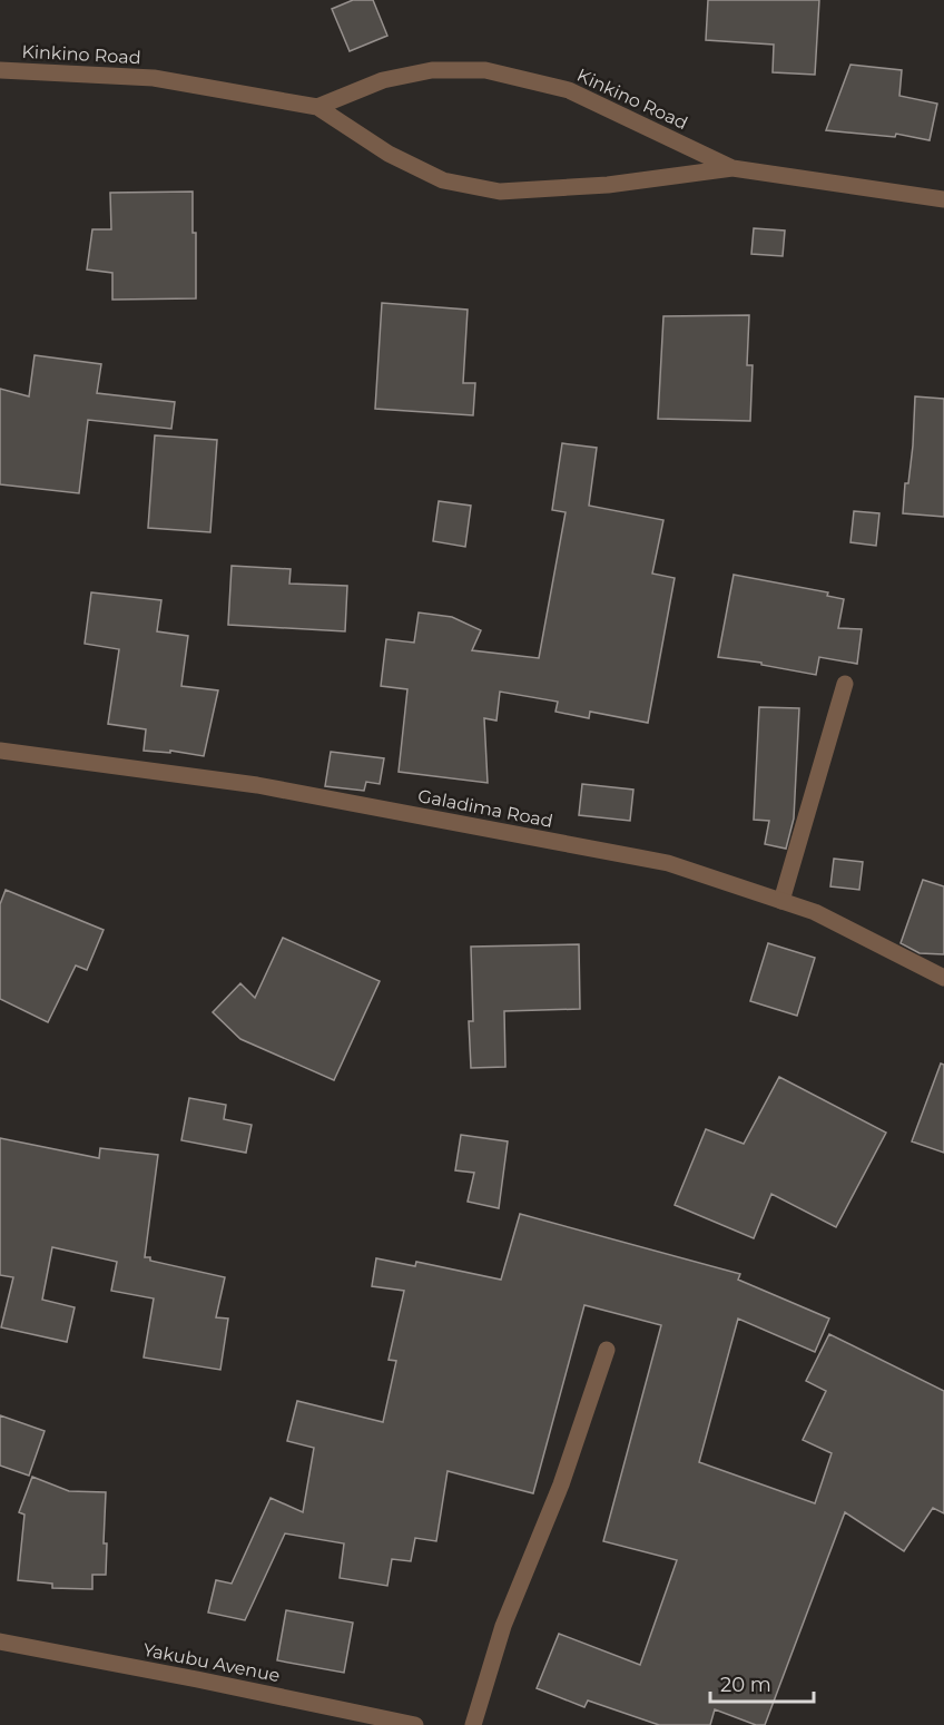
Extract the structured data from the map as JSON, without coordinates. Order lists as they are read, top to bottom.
{
  "streets": {
    "street": ["Kinkino Road", "Galadima Road", "Yakubu Avenue"]
  },
  "scale_bar": "20 m"
}
